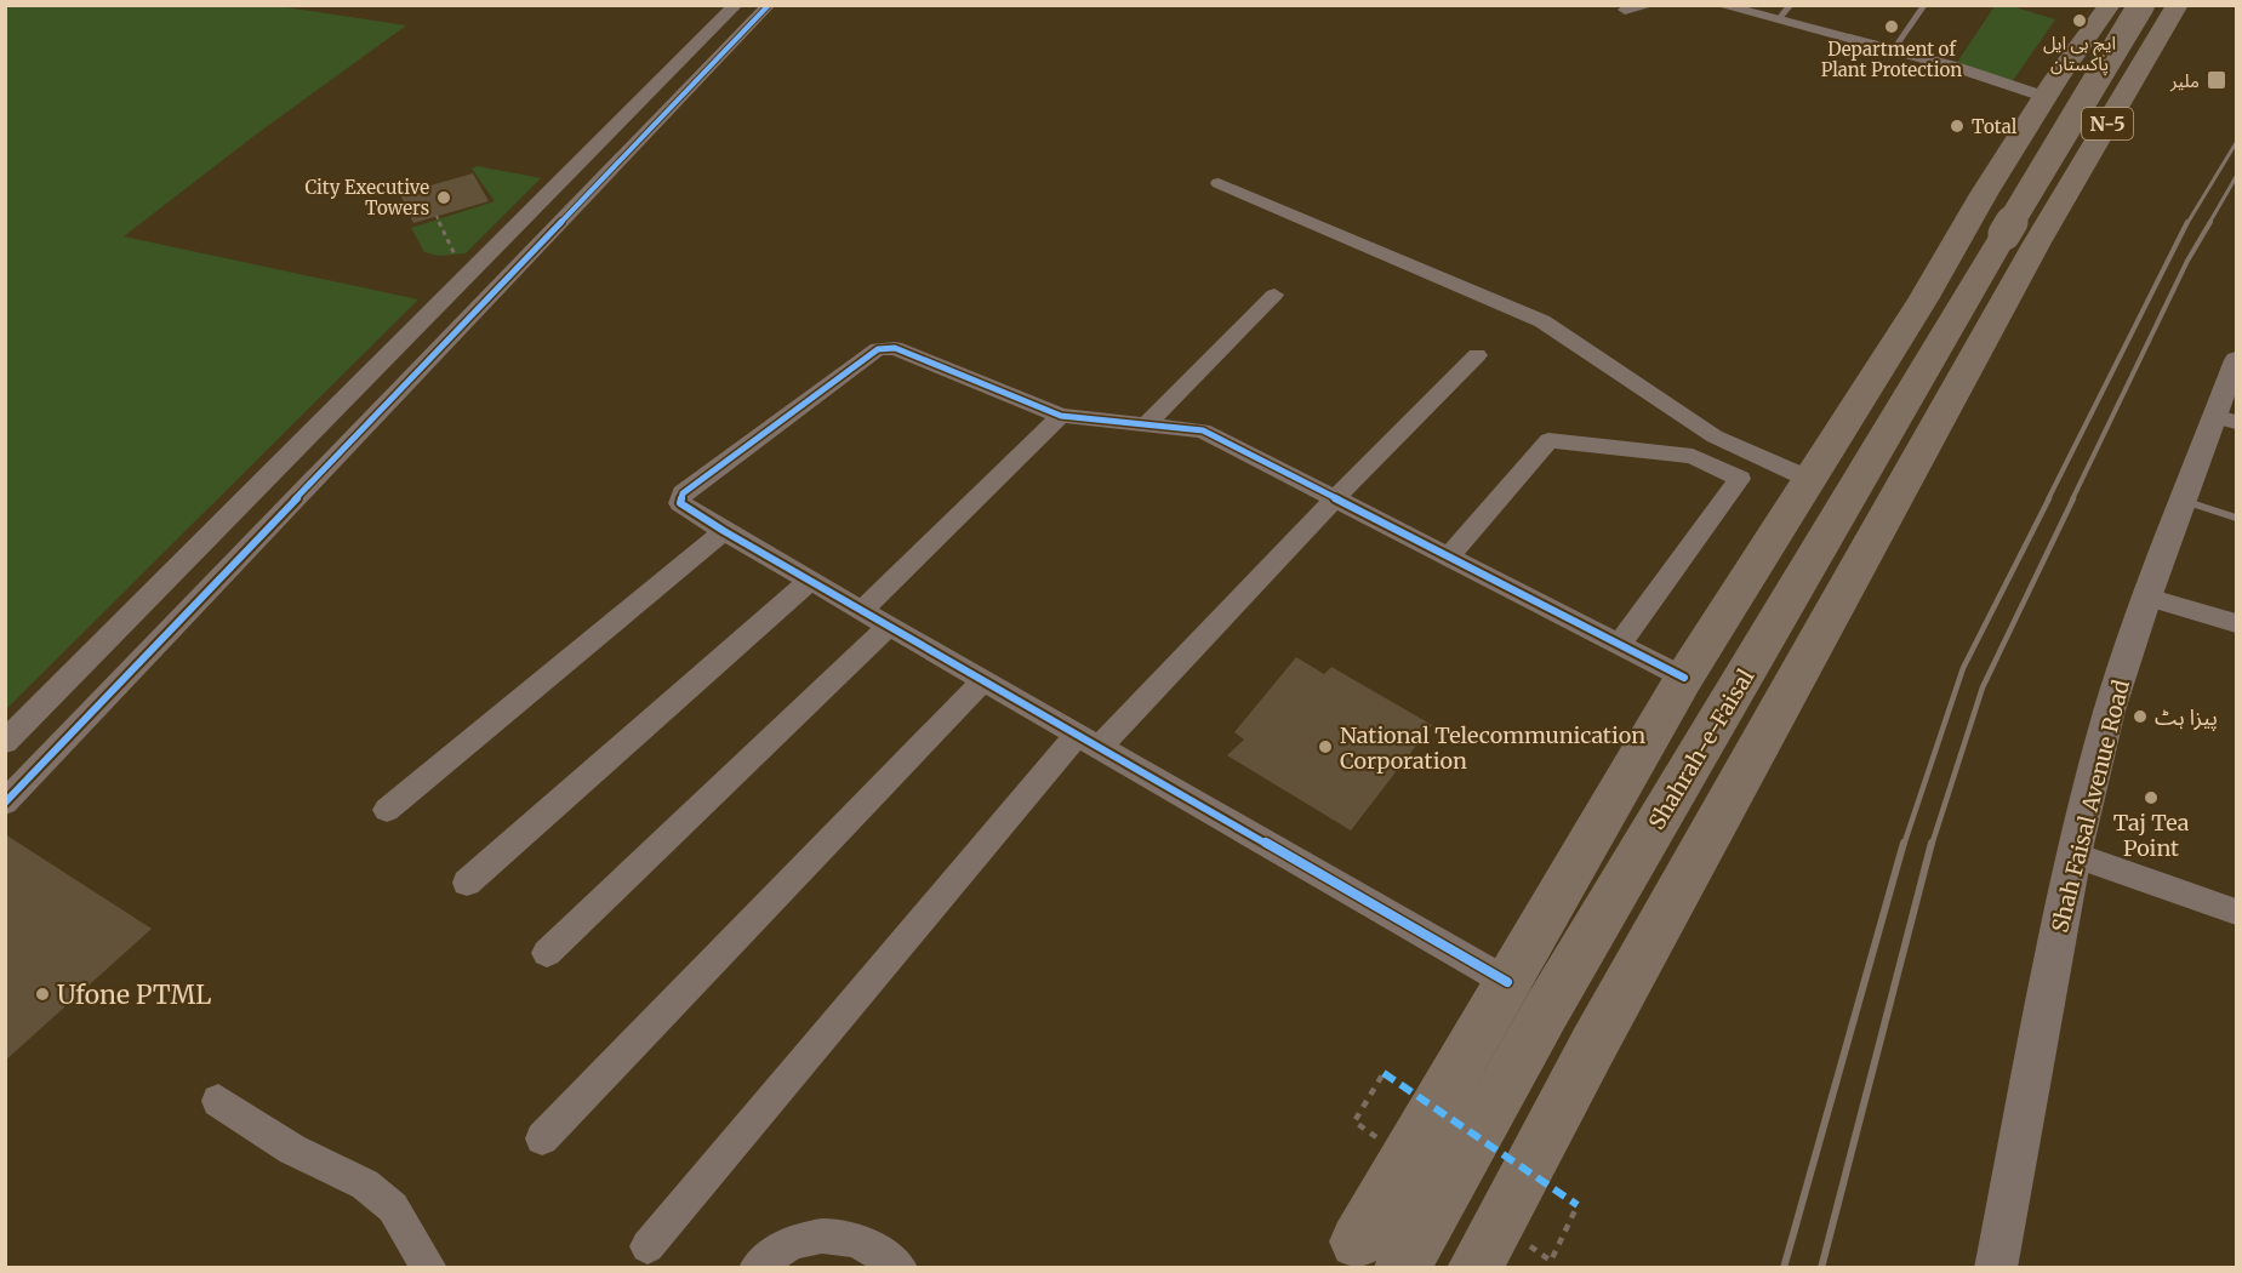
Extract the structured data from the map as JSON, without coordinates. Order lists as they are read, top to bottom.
{
  "streets": {
    "highway": ["N-5", "Shahrah-e-Faisal"],
    "street": ["Shah Faisal Avenue Road"]
  },
  "crossings": [
    ["N-5", "Shahrah-e-Faisal"]
  ],
  "places": {
    "other": [
      "ایچ بی ایل پاکستان",
      "Department of Plant Protection",
      "Total",
      "City Executive Towers",
      "پیزا ہٹ",
      "National Telecommunication Corporation",
      "Taj Tea Point",
      "Ufone PTML"
    ],
    "transit": ["ملیر"]
  }
}
